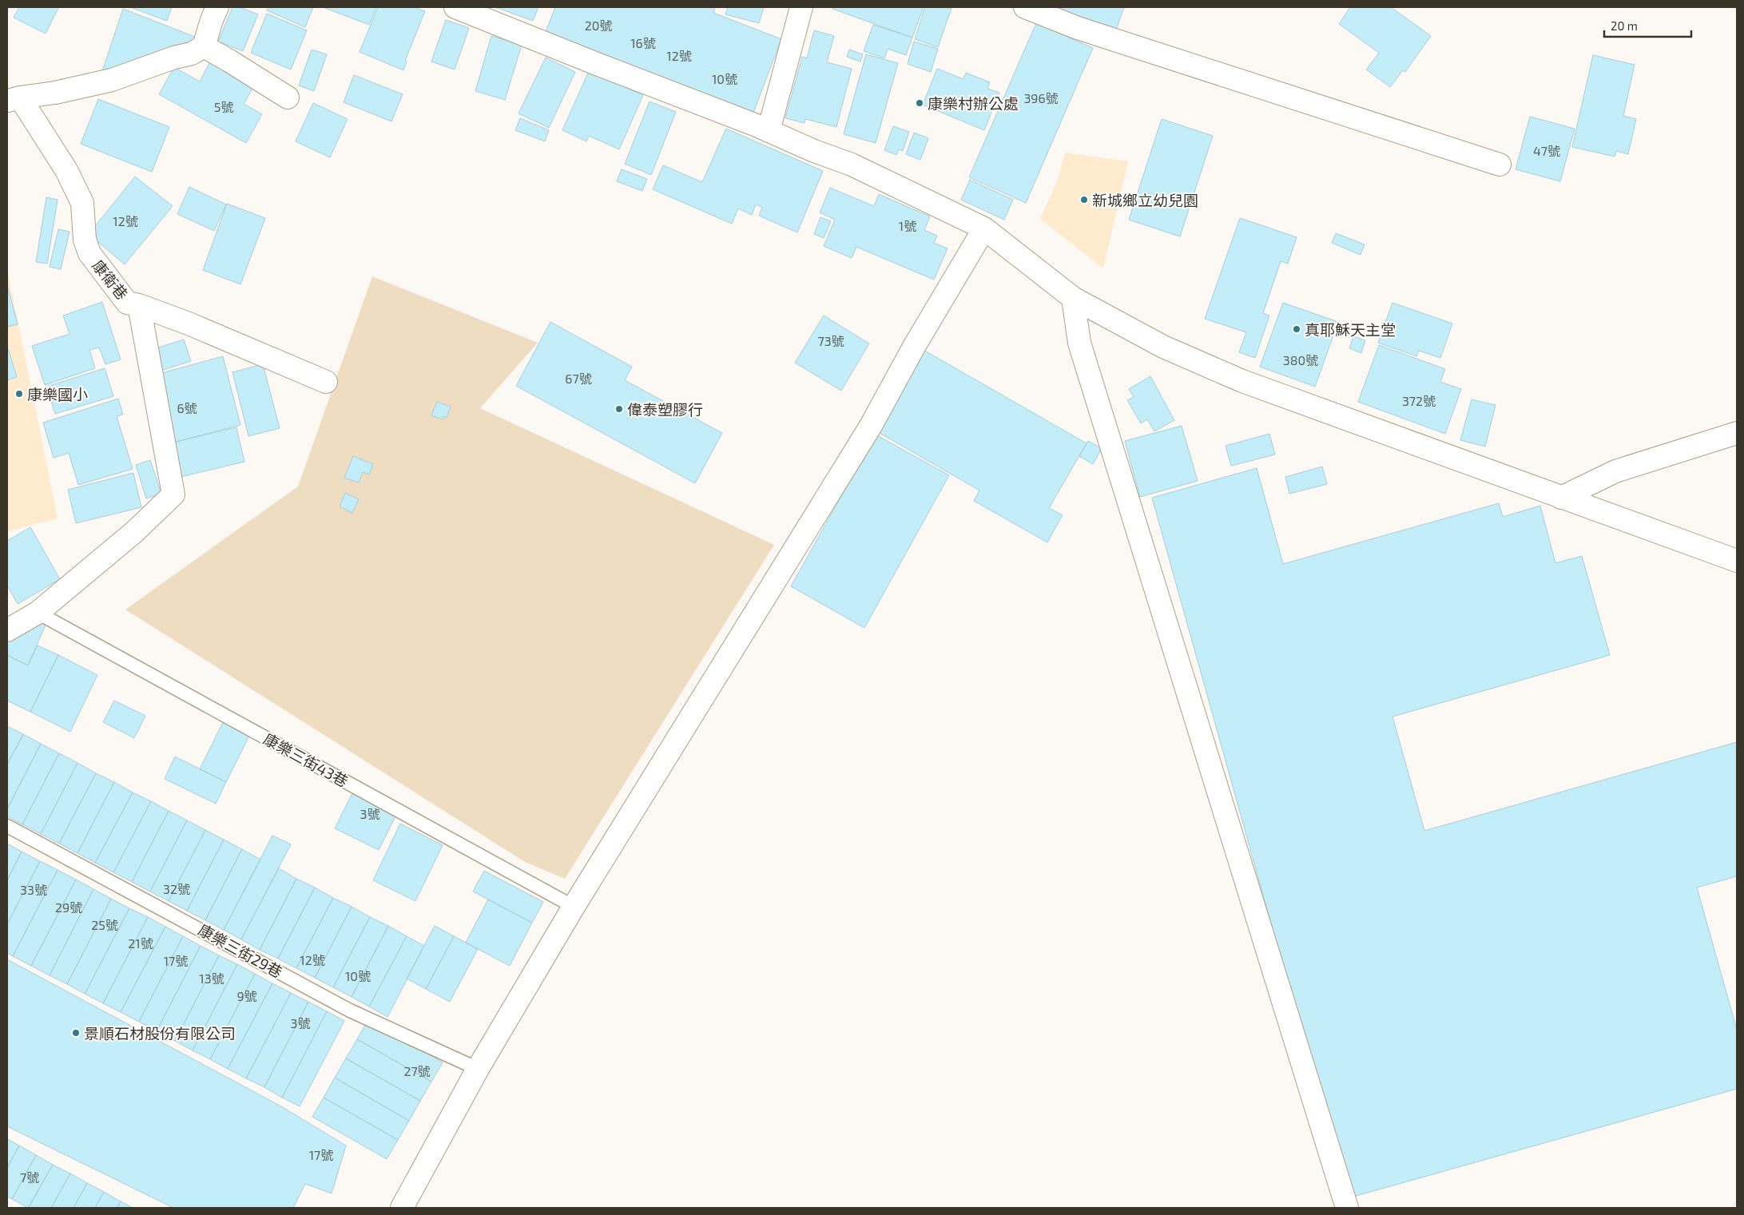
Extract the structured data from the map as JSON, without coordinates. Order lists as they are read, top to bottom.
{
  "streets": {
    "street": ["康衛巷"],
    "lane": ["康樂三街43巷", "康樂三街29巷"]
  },
  "crossings": [
    ["康衛巷", "康樂三街43巷"]
  ],
  "places": [
    "康樂村辦公處",
    "新城鄉立幼兒園",
    "真耶穌天主堂",
    "康樂國小",
    "偉泰塑膠行",
    "景順石材股份有限公司"
  ],
  "house_numbers": [
    "20號",
    "16號",
    "12號",
    "10號",
    "396號",
    "5號",
    "47號",
    "12號",
    "1號",
    "73號",
    "380號",
    "67號",
    "372號",
    "6號",
    "3號",
    "32號",
    "33號",
    "29號",
    "25號",
    "21號",
    "12號",
    "17號",
    "10號",
    "13號",
    "9號",
    "3號",
    "27號",
    "17號",
    "7號"
  ],
  "scale_bar": "20 m"
}
